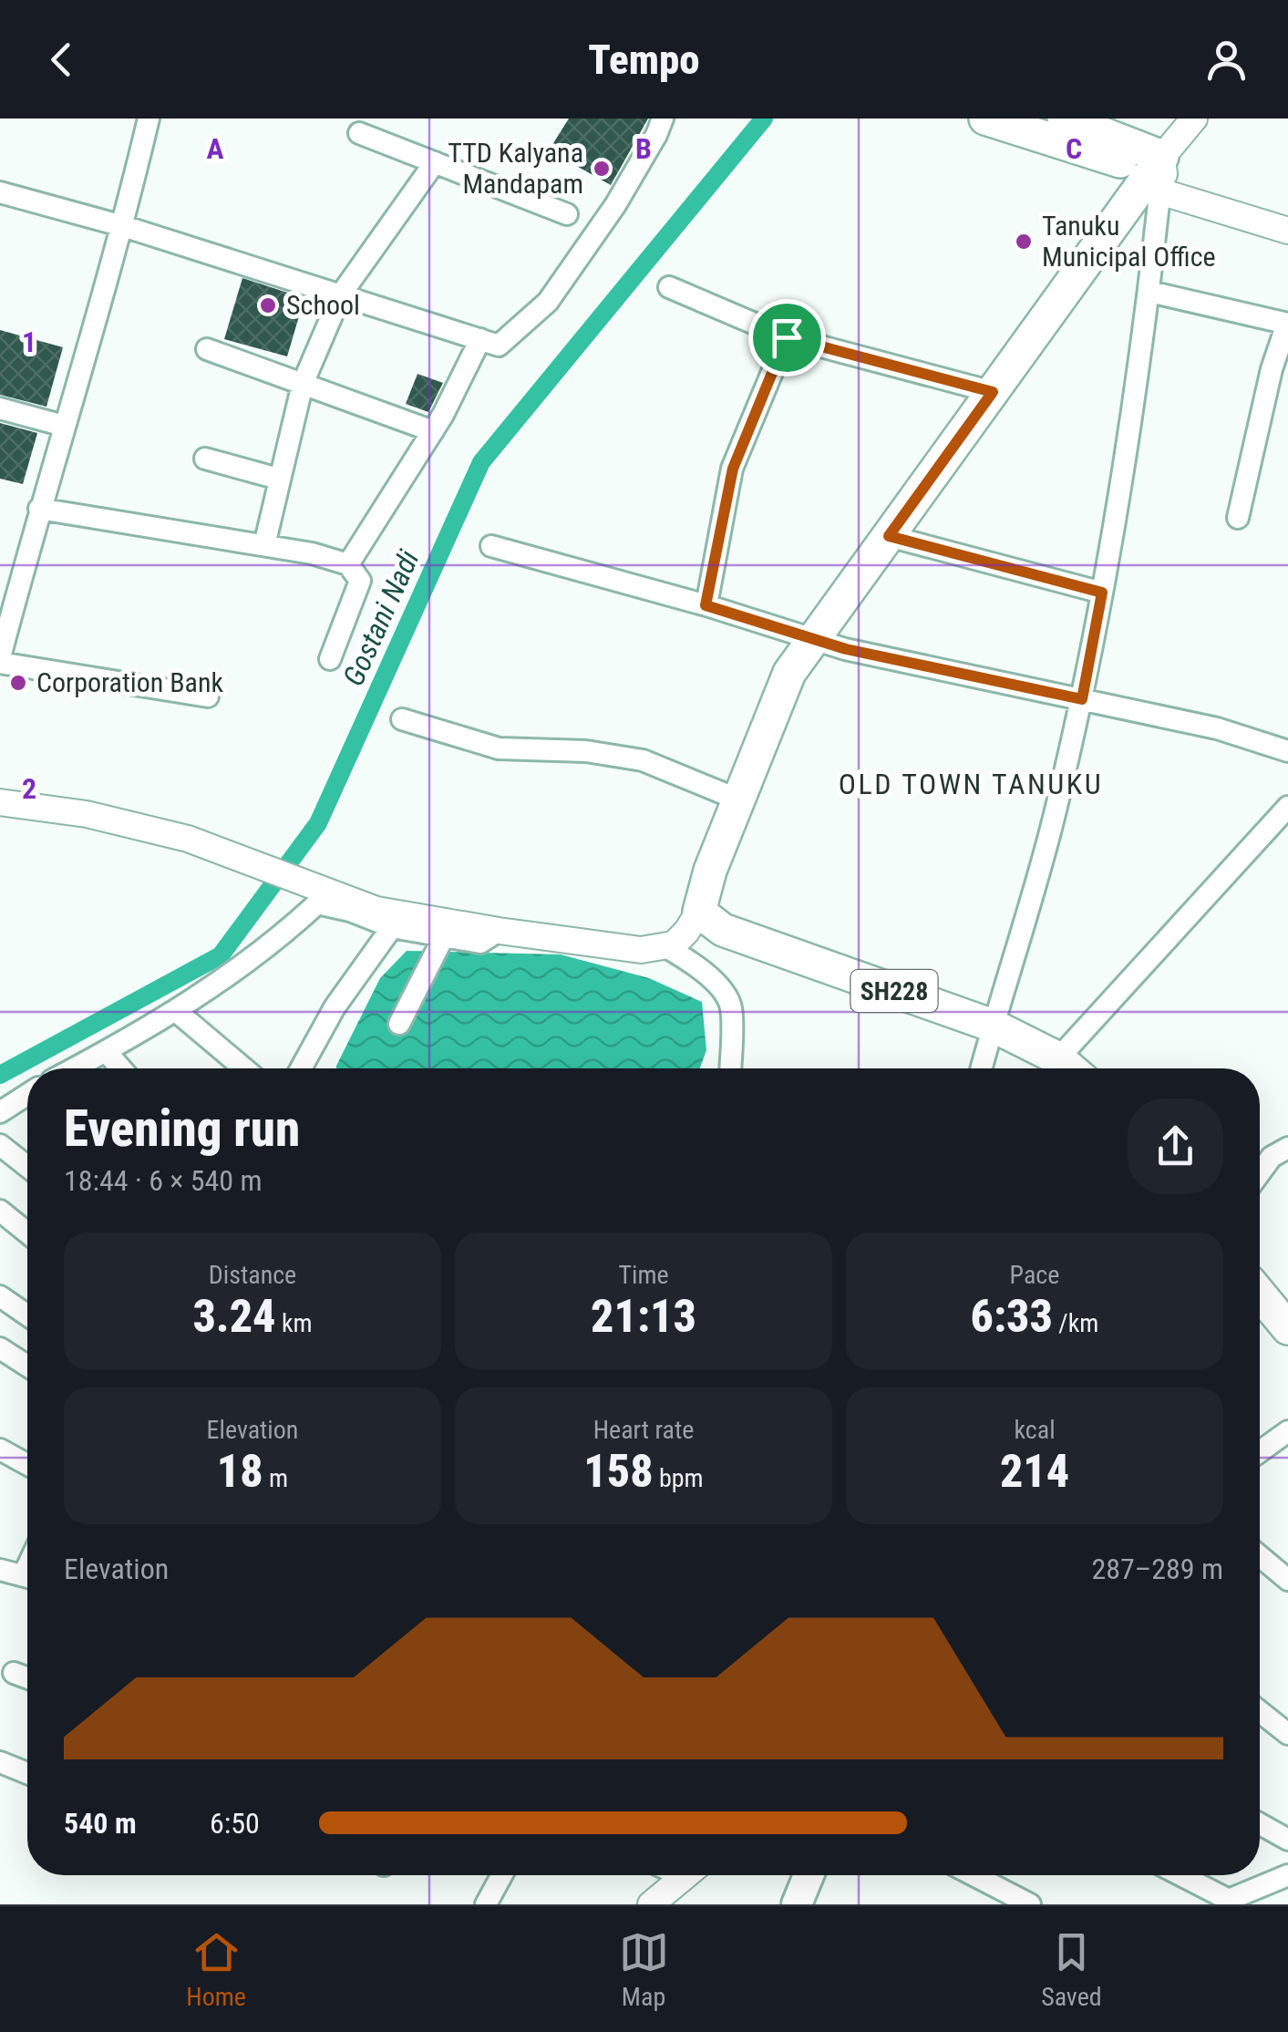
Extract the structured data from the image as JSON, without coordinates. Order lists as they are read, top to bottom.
{
  "streets": {
    "main road": ["SH228"]
  },
  "districts": ["OLD TOWN TANUKU"],
  "water": ["Gostani Nadi"],
  "places": [
    "TTD Kalyana Mandapam",
    "Tanuku Municipal Office",
    "School",
    "Corporation Bank"
  ],
  "page": {
    "header": "Tempo",
    "heading": ["Evening run", "18:44 · 6 × 540 m"],
    "stats": [
      ["Distance", "3.24 km"],
      ["Time", "21:13"],
      ["Pace", "6:33 /km"],
      ["Elevation", "18 m"],
      ["Heart rate", "158 bpm"],
      ["kcal", "214"]
    ],
    "chart": ["Elevation", "287–289 m"],
    "list": [
      {
        "name": "540 m",
        "note": "6:50"
      }
    ],
    "tabs": ["Home", "Map", "Saved"]
  },
  "grid": {
    "columns": ["A", "B", "C"],
    "rows": ["1", "2"]
  }
}
